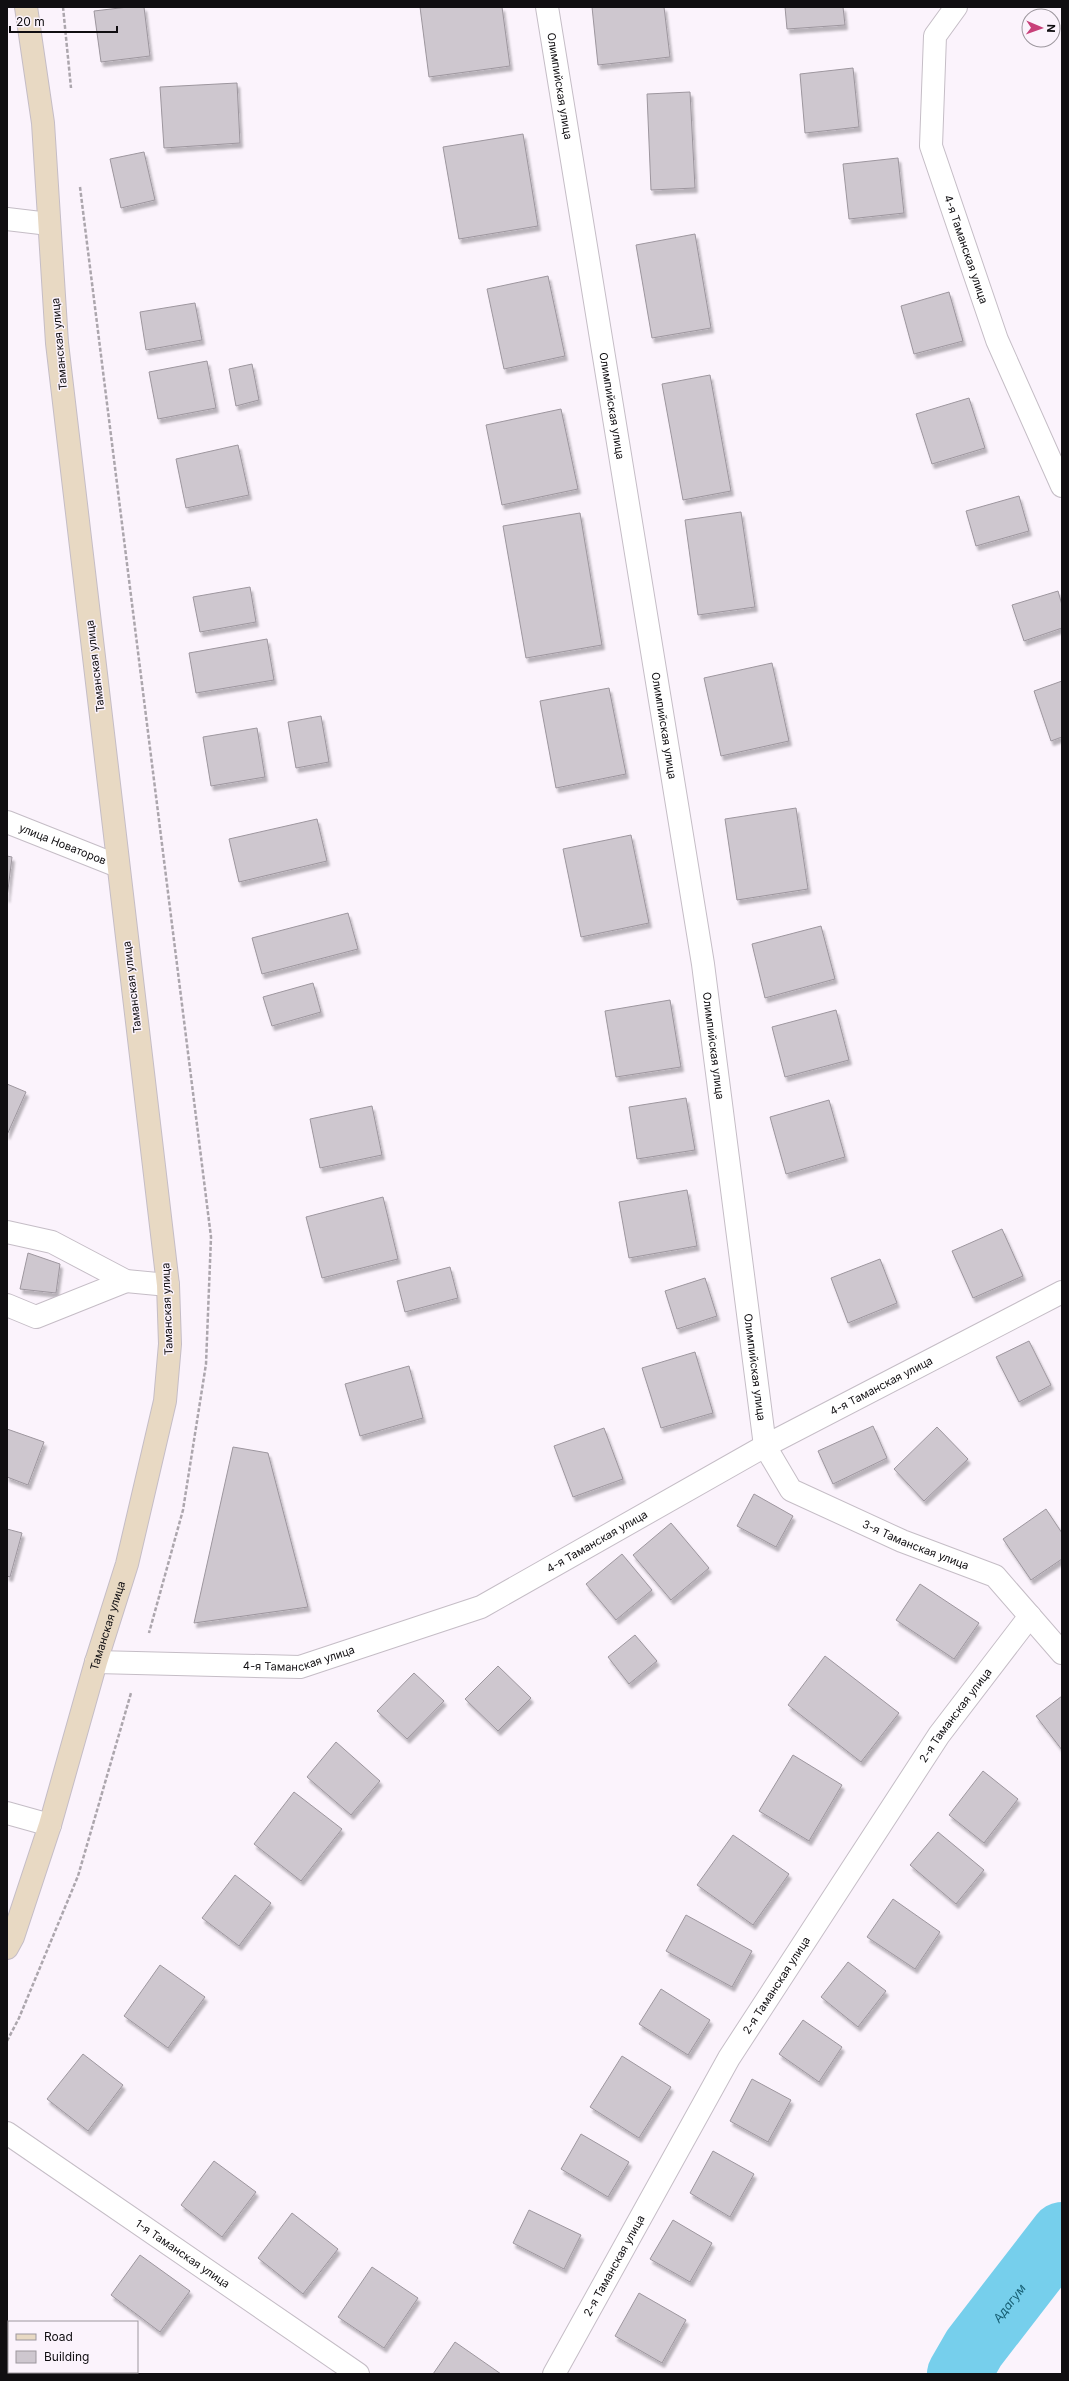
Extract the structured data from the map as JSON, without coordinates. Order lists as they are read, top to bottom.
{
  "streets": {
    "main road": ["Таманская улица"],
    "street": [
      "Олимпийская улица",
      "4-я Таманская улица",
      "улица Новаторов",
      "3-я Таманская улица",
      "2-я Таманская улица",
      "1-я Таманская улица"
    ]
  },
  "crossings": [
    ["Олимпийская улица", "4-я Таманская улица"],
    ["Олимпийская улица", "3-я Таманская улица"],
    ["4-я Таманская улица", "Таманская улица"],
    ["4-я Таманская улица", "3-я Таманская улица"],
    ["Таманская улица", "улица Новаторов"],
    ["3-я Таманская улица", "2-я Таманская улица"]
  ],
  "water": ["Адагум"],
  "legend": ["Road", "Building"],
  "scale_bar": "20 m",
  "north": "right"
}
